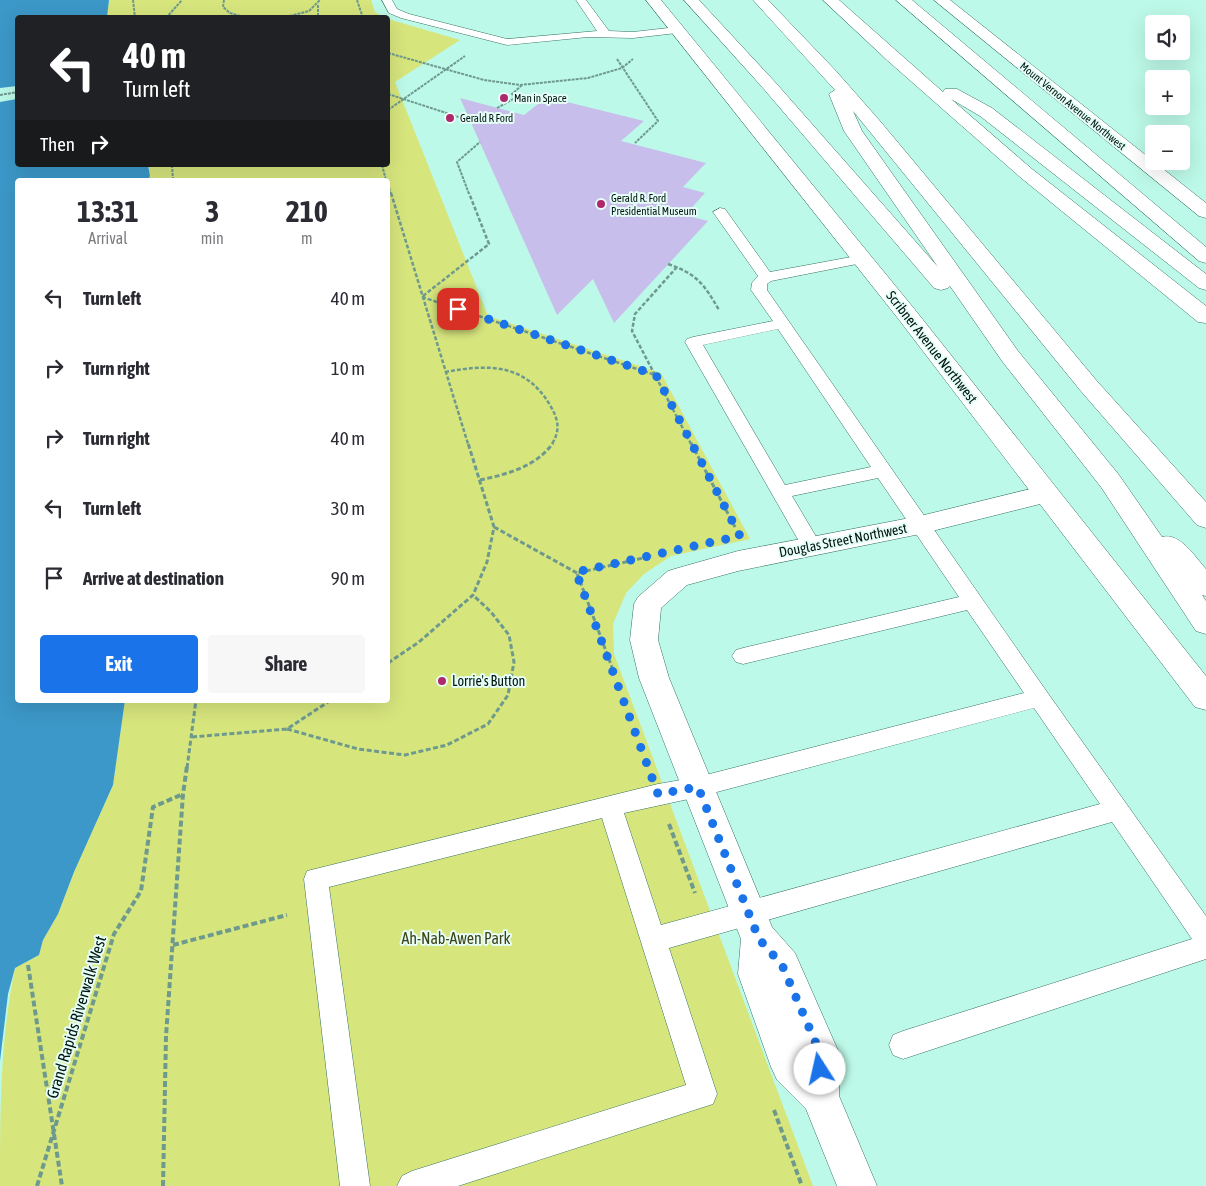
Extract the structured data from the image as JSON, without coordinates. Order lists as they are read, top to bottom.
{
  "streets": {
    "main road": ["Mount Vernon Avenue Northwest", "Scribner Avenue Northwest", "Douglas Street Northwest"],
    "path": ["Grand Rapids Riverwalk West"]
  },
  "crossings": [
    ["Scribner Avenue Northwest", "Douglas Street Northwest"]
  ],
  "parks": ["Ah-Nab-Awen Park"],
  "places": [
    "Man in Space",
    "Gerald R Ford",
    "Gerald R. Ford Presidential Museum",
    "Lorrie's Button"
  ],
  "page": {
    "map_buttons": ["+", "−"],
    "turn": ["40 m", "Turn left"],
    "then": "Then",
    "eta": [
      "13:31",
      "Arrival",
      "3",
      "min",
      "210",
      "m"
    ],
    "list": [
      {
        "name": "Turn left",
        "value": "40 m"
      },
      {
        "name": "Turn right",
        "value": "10 m"
      },
      {
        "name": "Turn right",
        "value": "40 m"
      },
      {
        "name": "Turn left",
        "value": "30 m"
      },
      {
        "name": "Arrive at destination",
        "value": "90 m"
      }
    ],
    "buttons": ["Exit", "Share"]
  }
}
